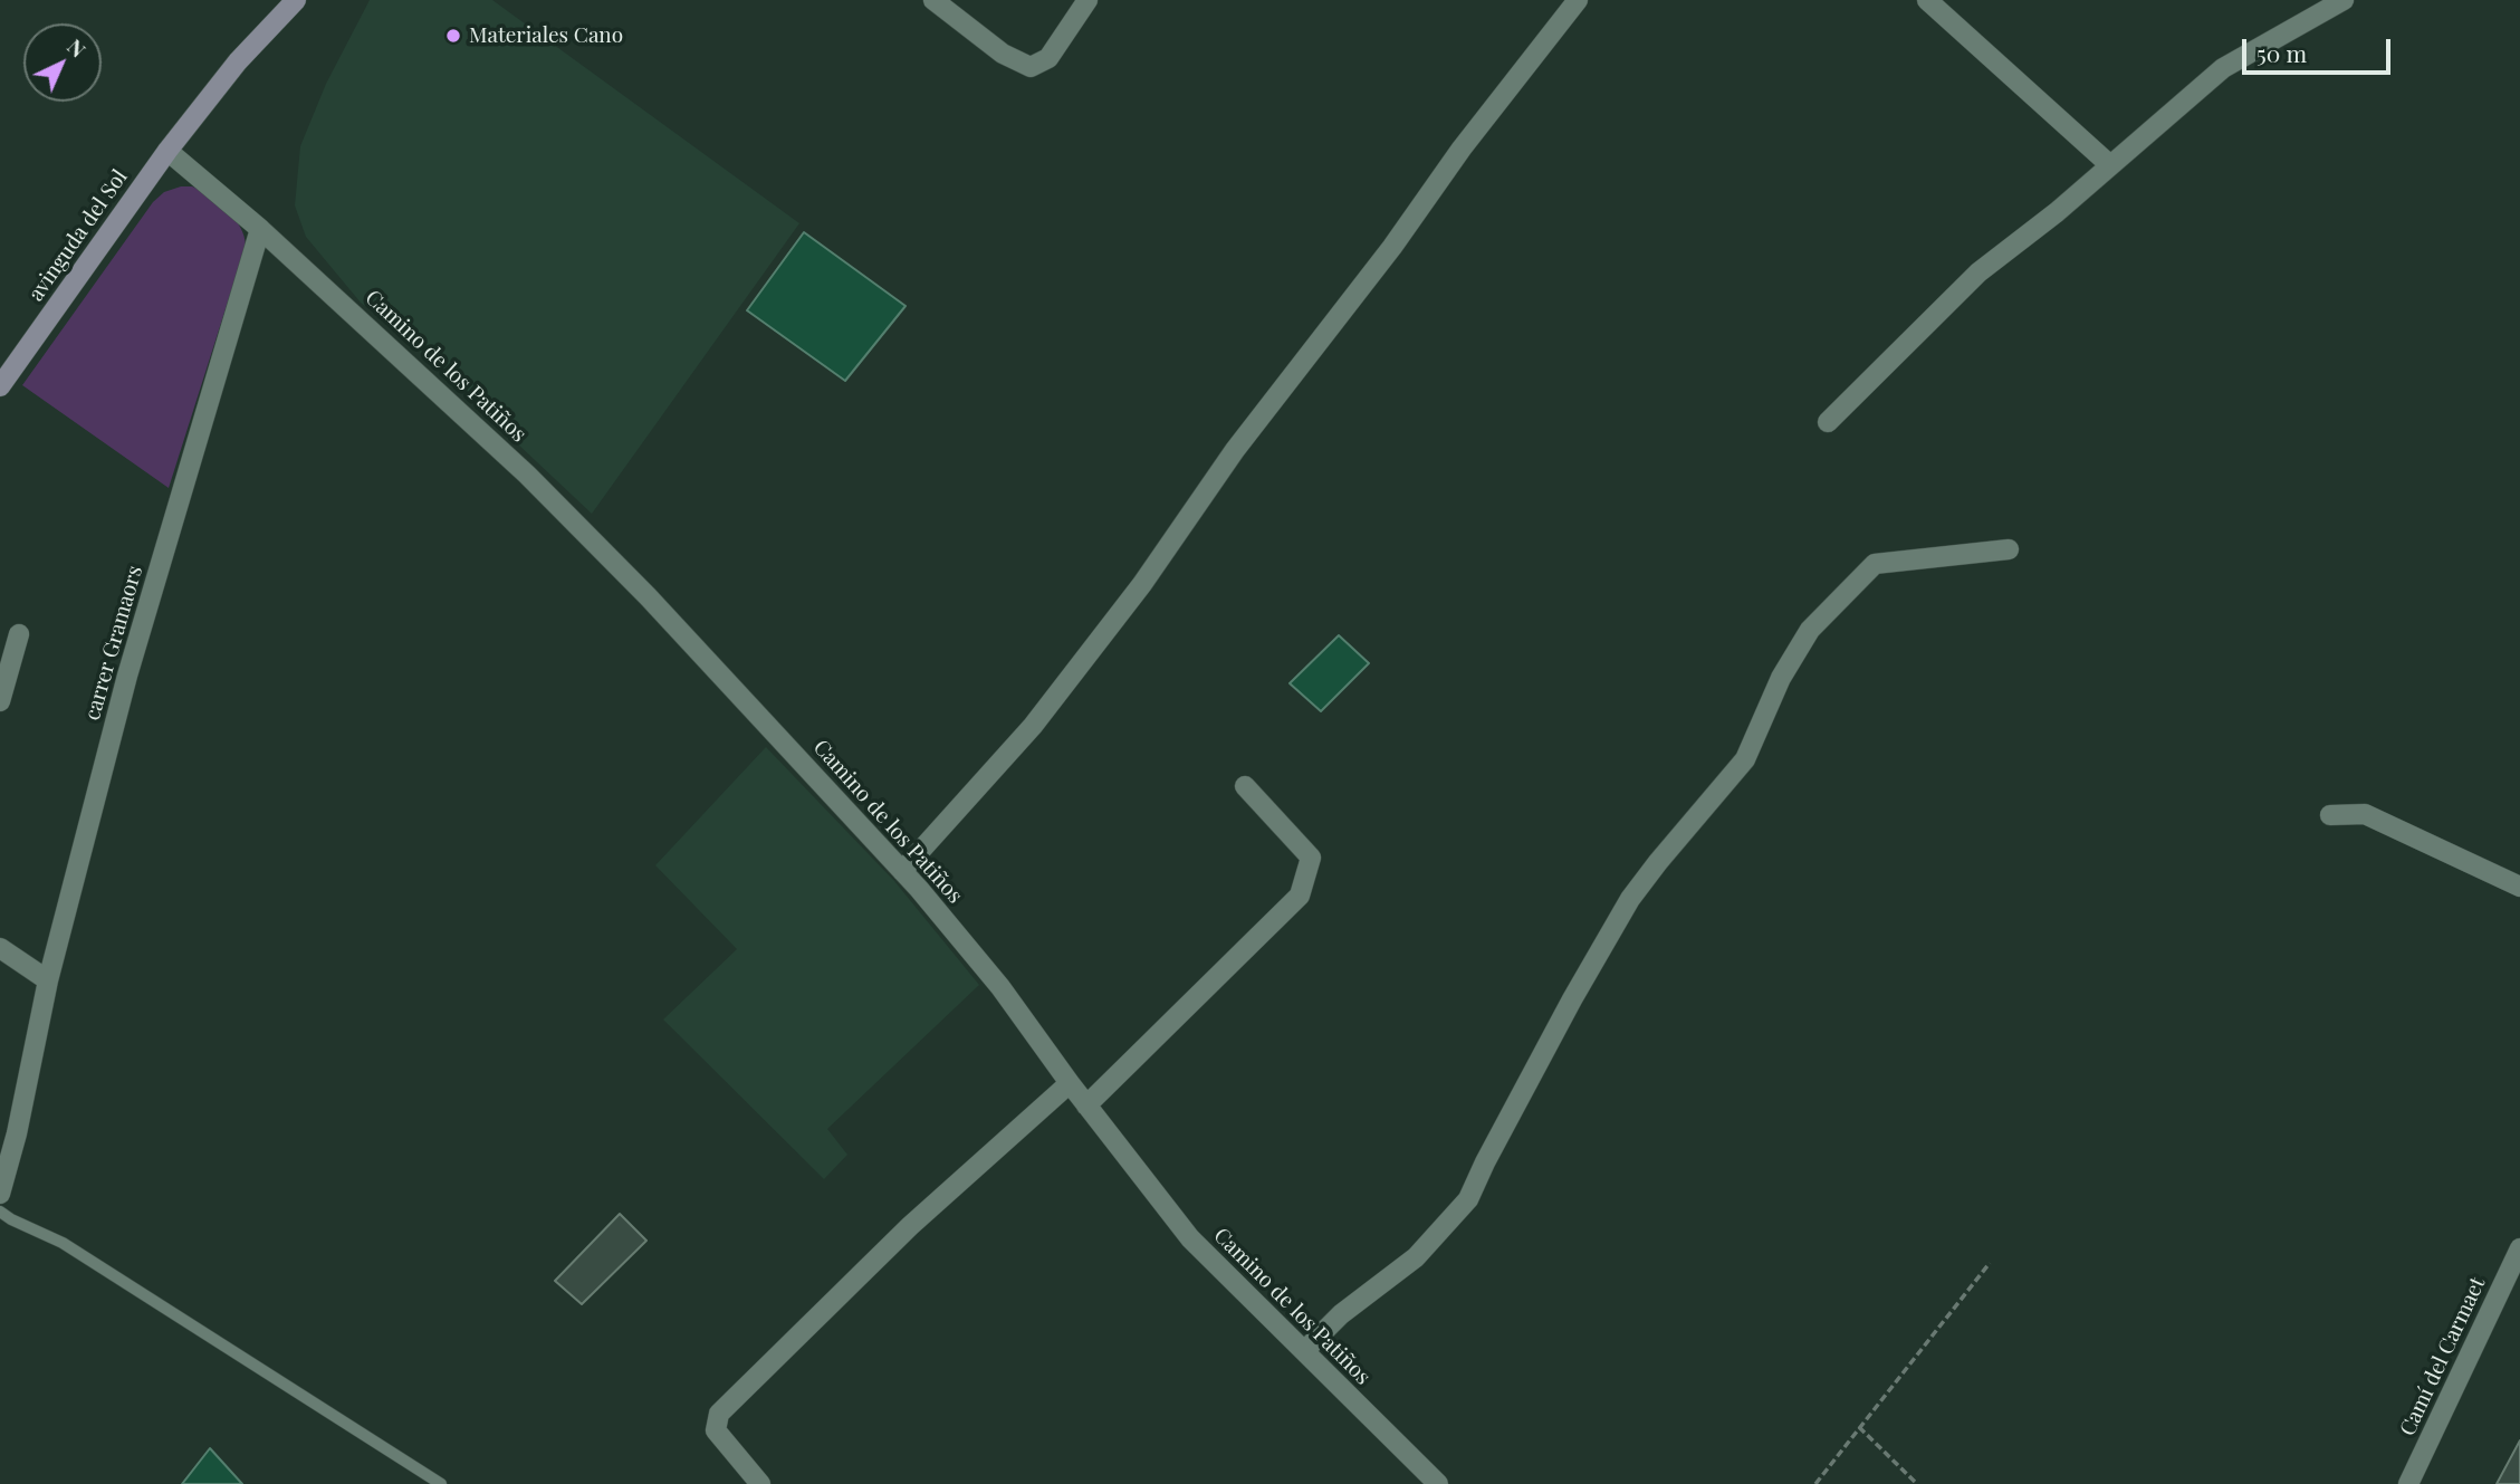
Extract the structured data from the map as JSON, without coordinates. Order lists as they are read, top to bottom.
{
  "streets": {
    "main road": ["avinguda del Sol"],
    "street": ["Camino de los Patiños", "carrer Gramaors", "Camí del Carmaet"]
  },
  "crossings": [
    ["Camino de los Patiños", "carrer Gramaors"]
  ],
  "places": ["Materiales Cano"],
  "scale_bar": "50 m",
  "north": "top right"
}
